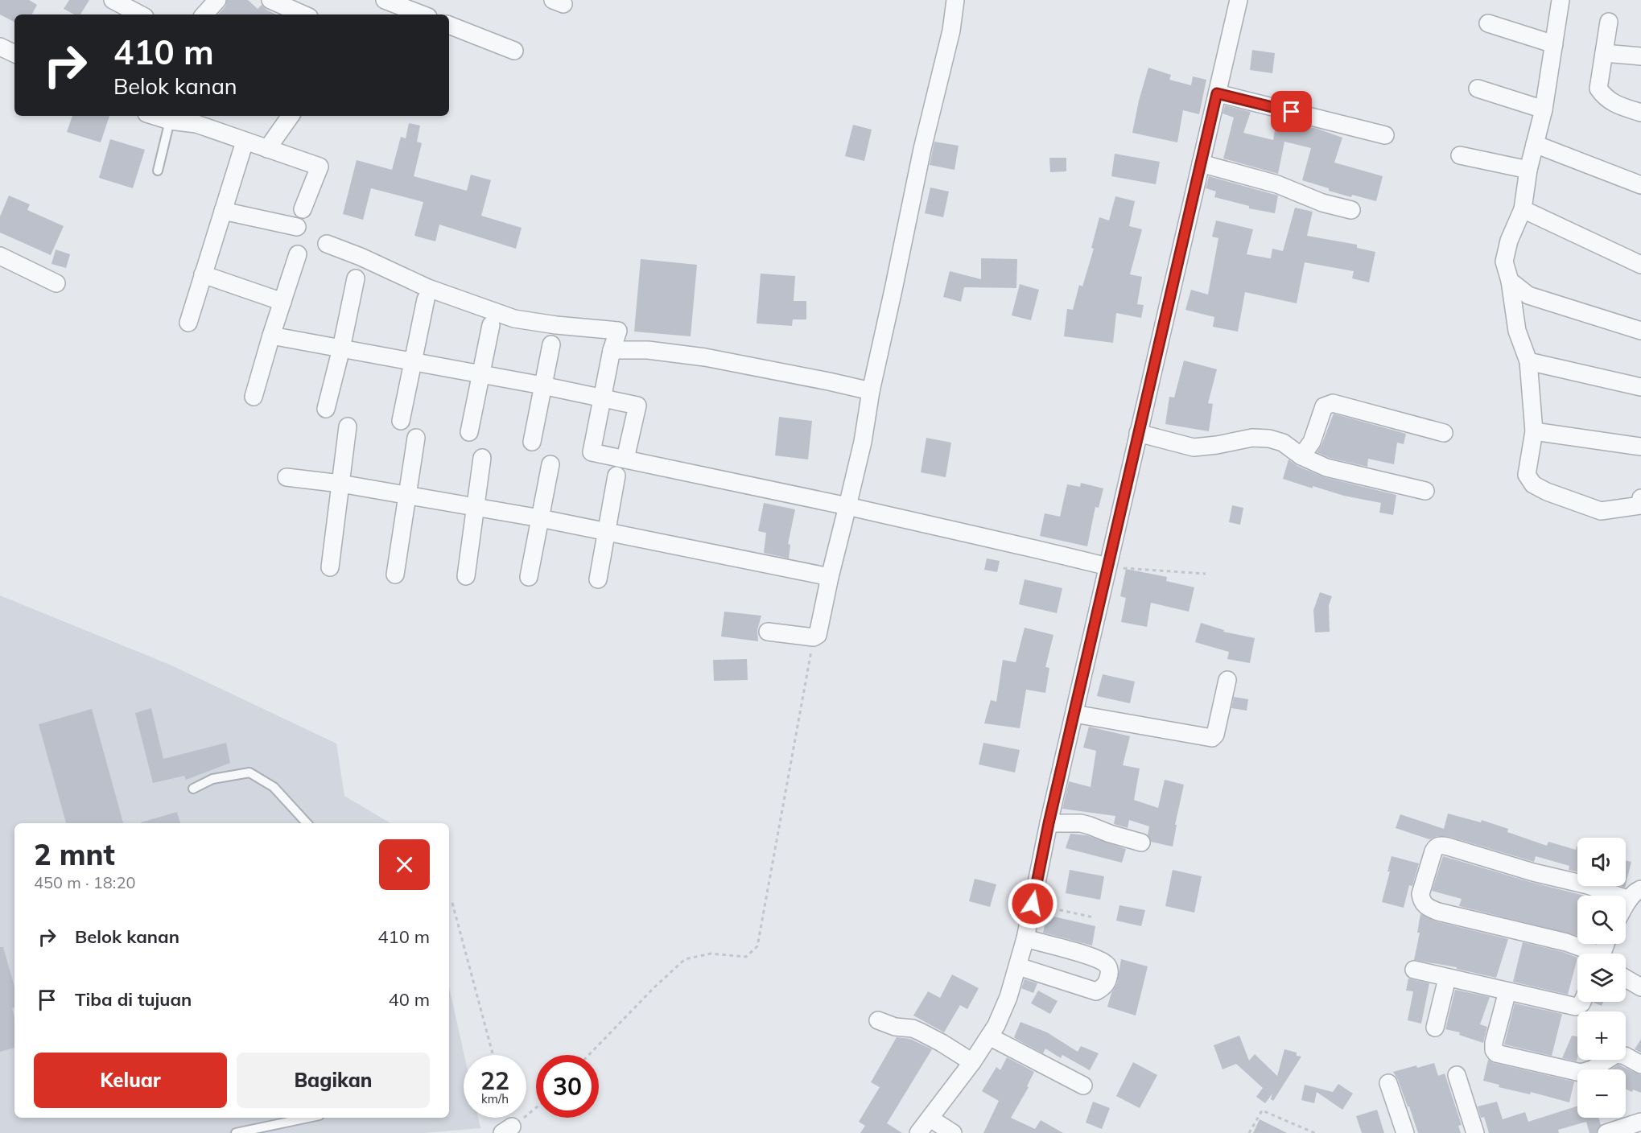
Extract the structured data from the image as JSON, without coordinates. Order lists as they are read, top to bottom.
{
  "page": {
    "turn": ["410 m", "Belok kanan"],
    "heading": ["2 mnt", "450 m · 18:20"],
    "map_buttons": ["+", "−"],
    "list": [
      {
        "name": "Belok kanan",
        "value": "410 m"
      },
      {
        "name": "Tiba di tujuan",
        "value": "40 m"
      }
    ],
    "buttons": ["Keluar", "Bagikan"],
    "speed": "22 km/h",
    "limit": "30"
  }
}
